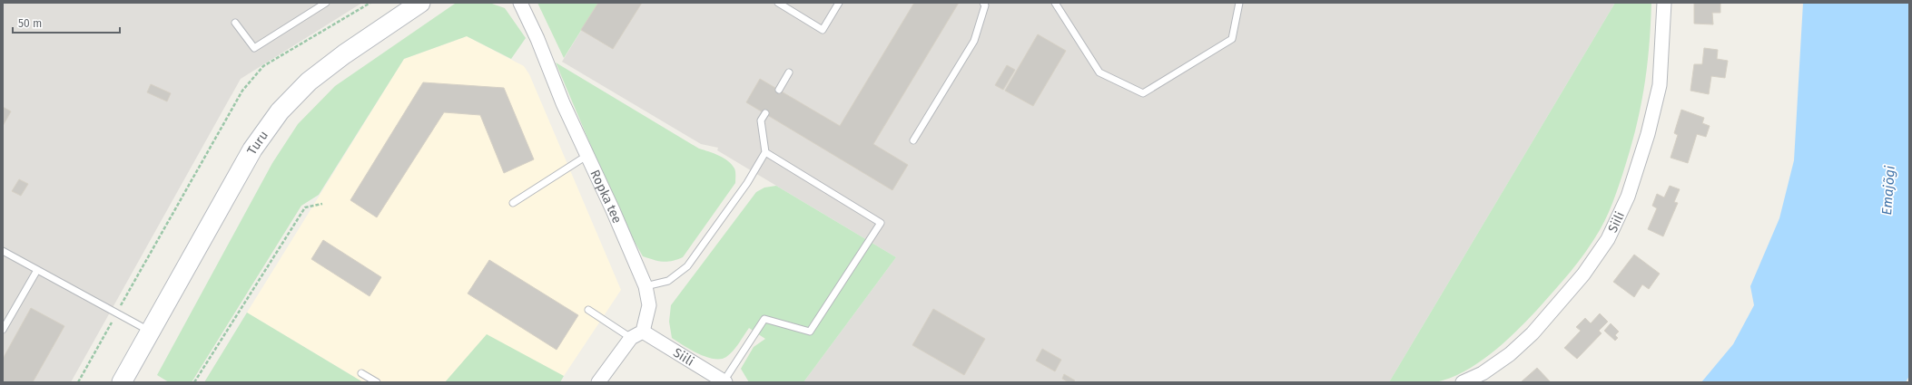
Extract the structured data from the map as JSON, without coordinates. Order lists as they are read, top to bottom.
{
  "streets": {
    "main road": ["Turu"],
    "street": ["Ropka tee", "Siili"]
  },
  "crossings": [
    ["Ropka tee", "Siili"]
  ],
  "water": ["Emajõgi"],
  "scale_bar": "50 m"
}
